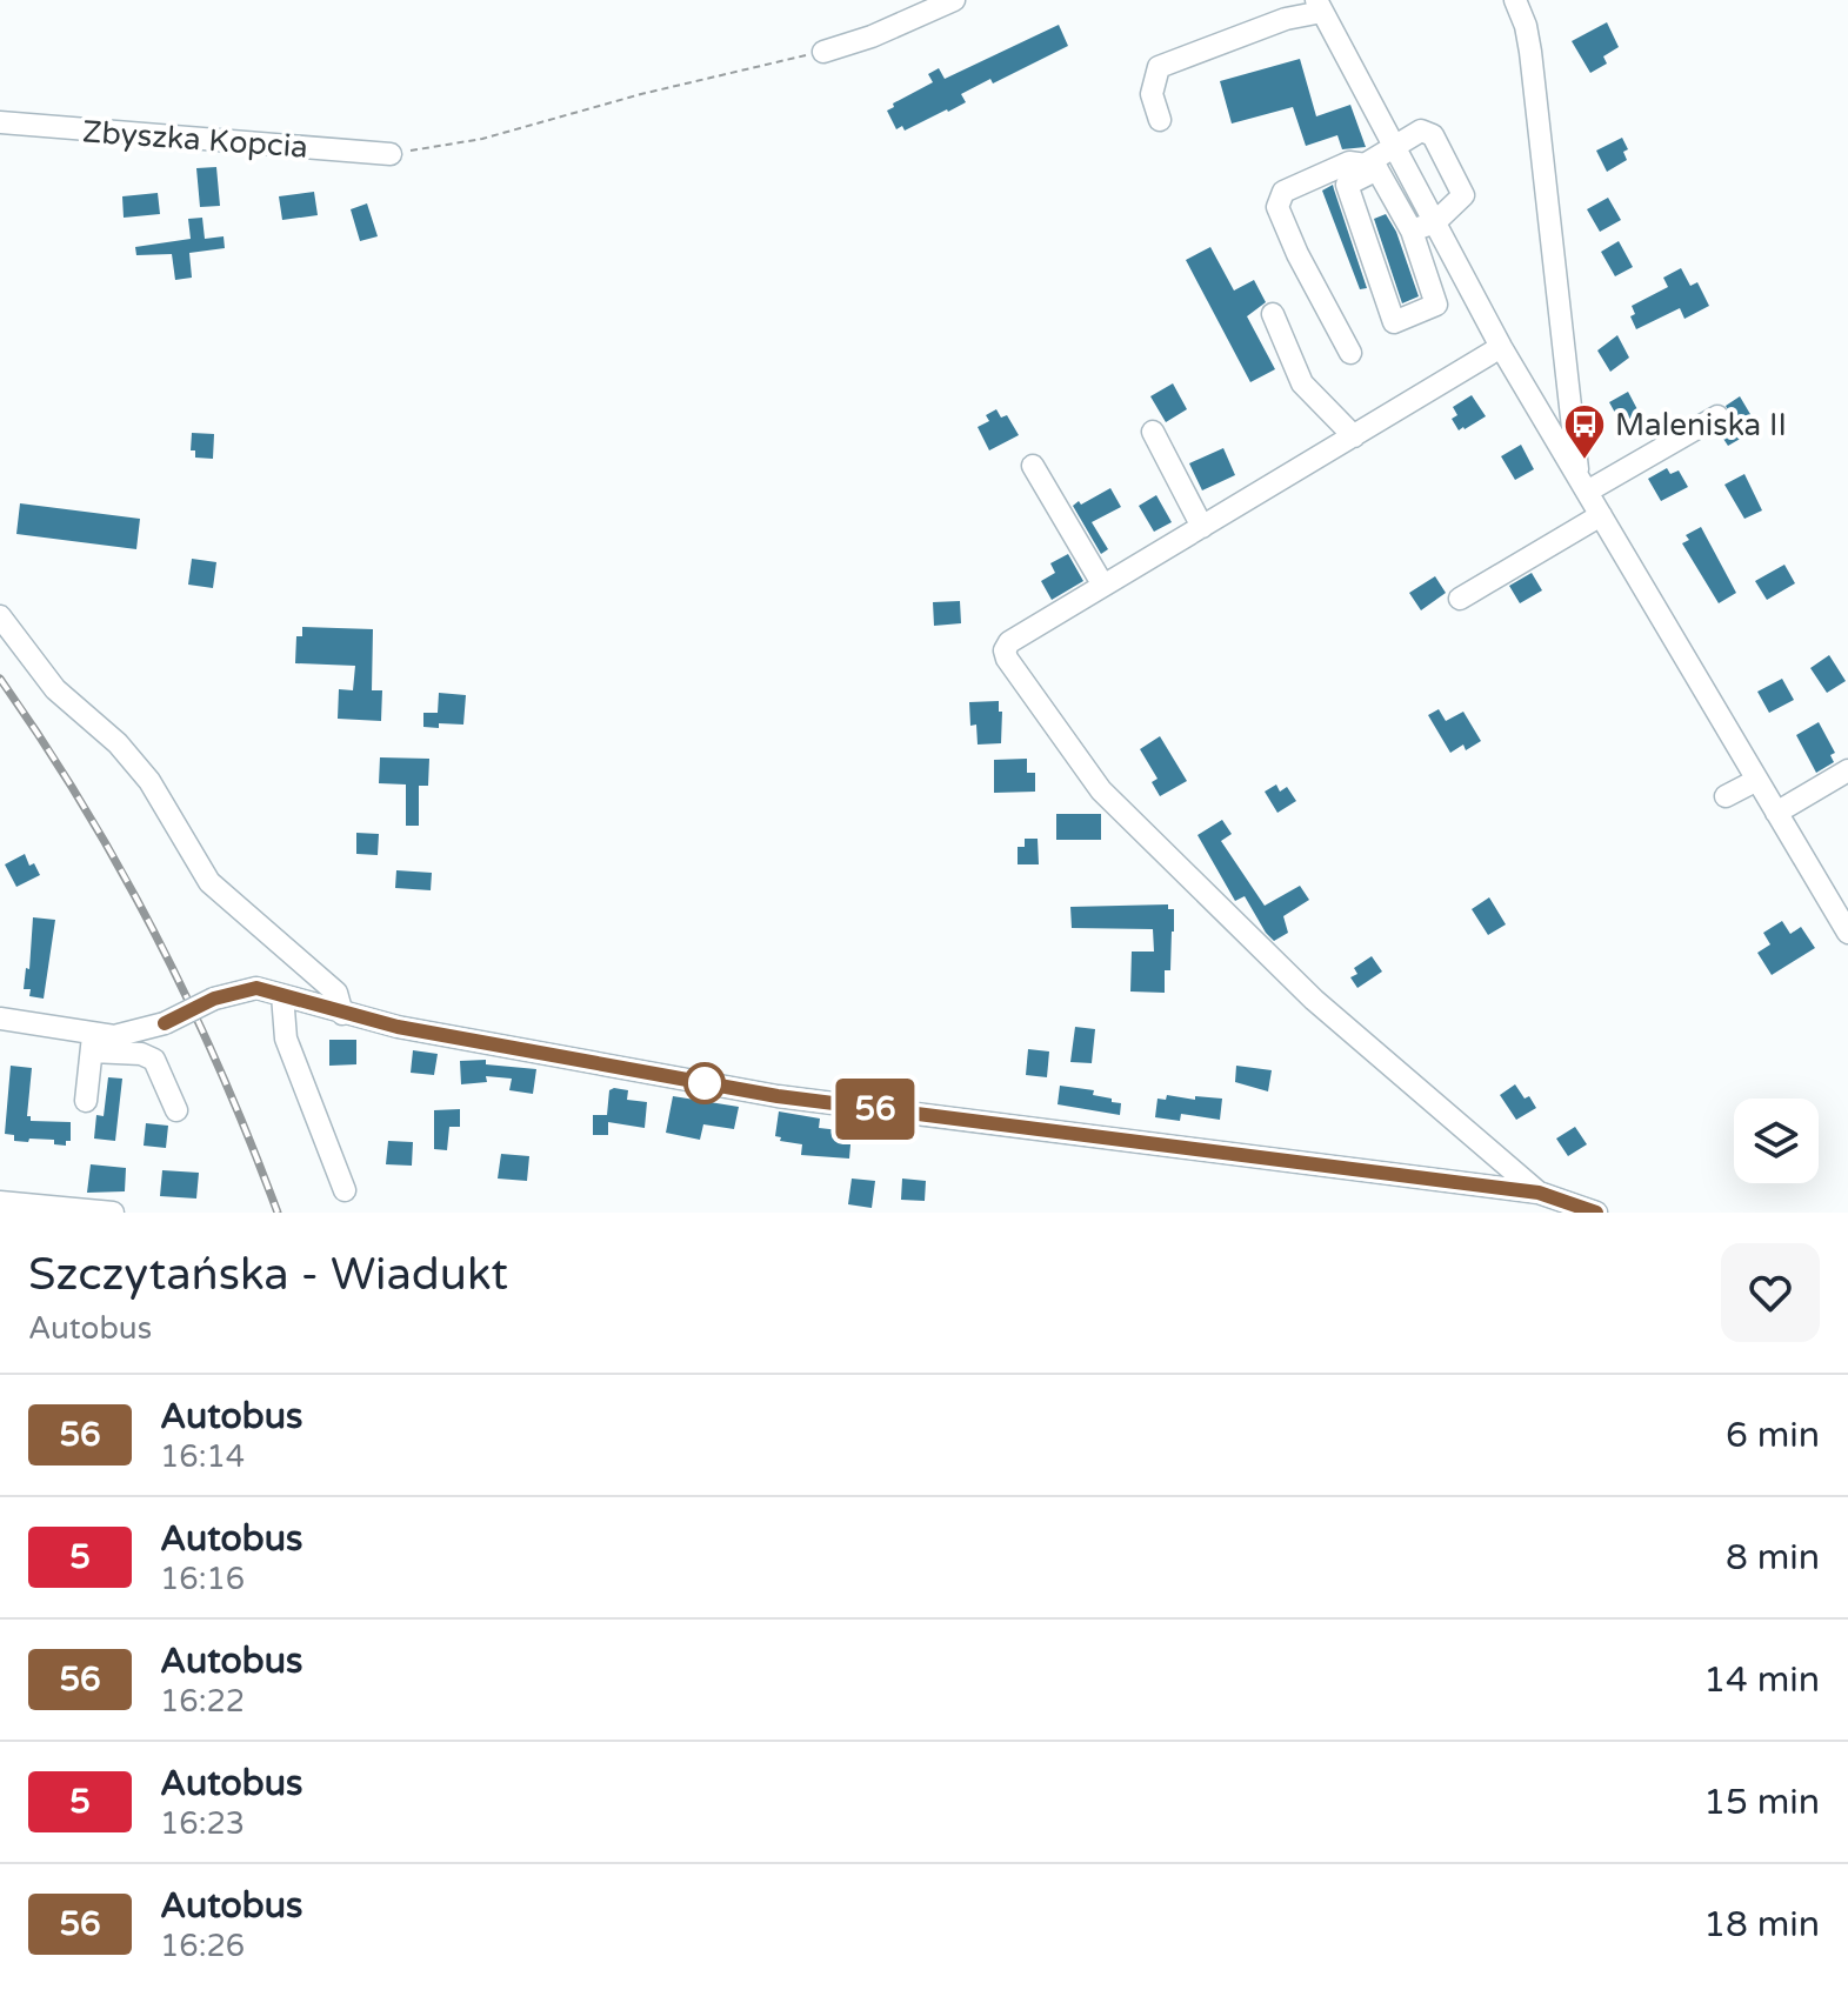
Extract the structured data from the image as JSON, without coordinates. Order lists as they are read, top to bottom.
{
  "streets": {
    "street": ["Zbyszka Kopcia"]
  },
  "places": {
    "bus stop": ["Maleniska II"]
  },
  "lines": ["bus line 56"],
  "page": {
    "on_map": "56",
    "heading": ["Szczytańska - Wiadukt", "Autobus"],
    "list": [
      {
        "mark": "56",
        "name": "Autobus",
        "note": "16:14",
        "value": "6 min"
      },
      {
        "mark": "5",
        "name": "Autobus",
        "note": "16:16",
        "value": "8 min"
      },
      {
        "mark": "56",
        "name": "Autobus",
        "note": "16:22",
        "value": "14 min"
      },
      {
        "mark": "5",
        "name": "Autobus",
        "note": "16:23",
        "value": "15 min"
      },
      {
        "mark": "56",
        "name": "Autobus",
        "note": "16:26",
        "value": "18 min"
      }
    ]
  }
}
